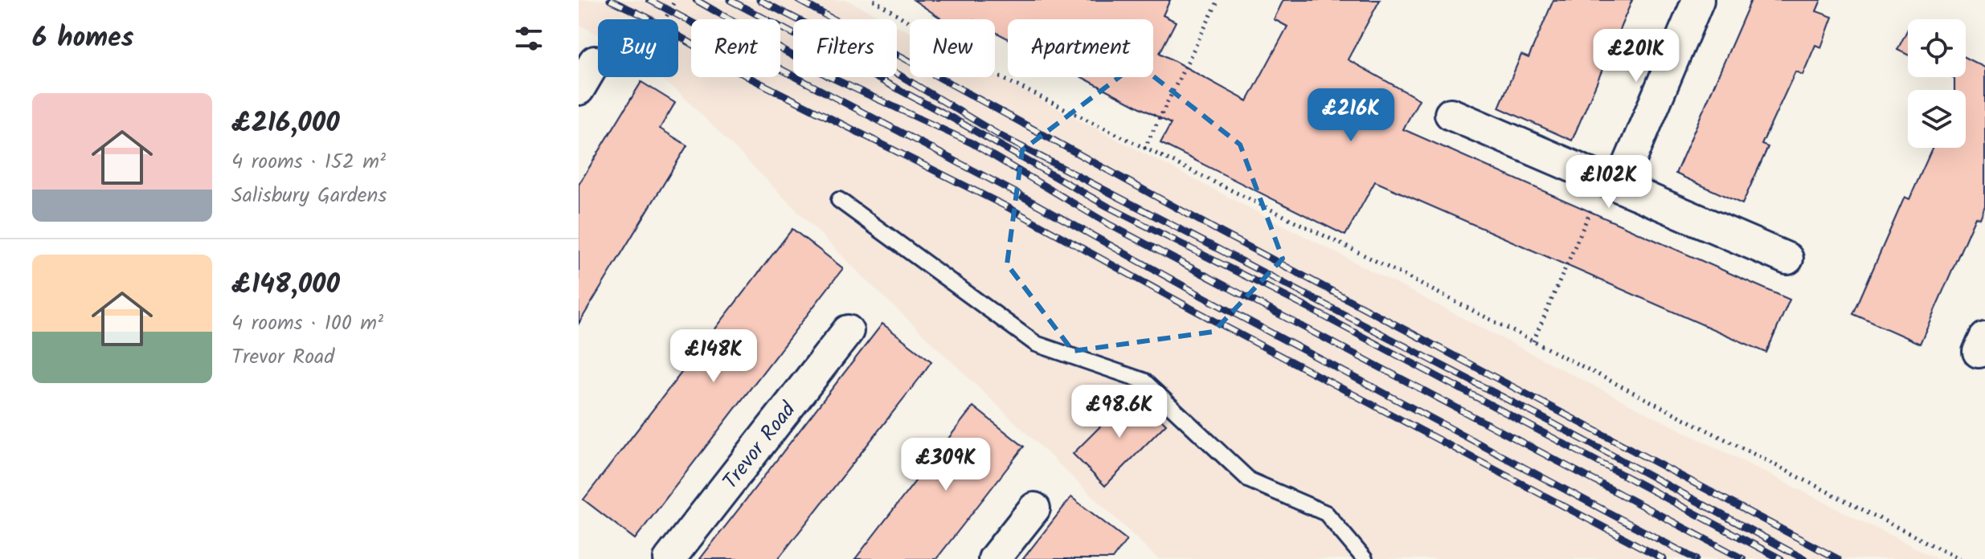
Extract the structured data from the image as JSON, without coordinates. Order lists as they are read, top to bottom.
{
  "streets": {
    "street": ["Trevor Road"]
  },
  "page": {
    "heading": "6 homes",
    "chip": [
      "Buy",
      "Rent",
      "Filters",
      "New",
      "Apartment"
    ],
    "price": [
      "£201K",
      "£216K",
      "£102K",
      "£148K",
      "£98.6K",
      "£309K"
    ],
    "list": [
      {
        "name": "£216,000",
        "note": "4 rooms · 152 m² · Salisbury Gardens"
      },
      {
        "name": "£148,000",
        "note": "4 rooms · 100 m² · Trevor Road"
      }
    ]
  }
}
